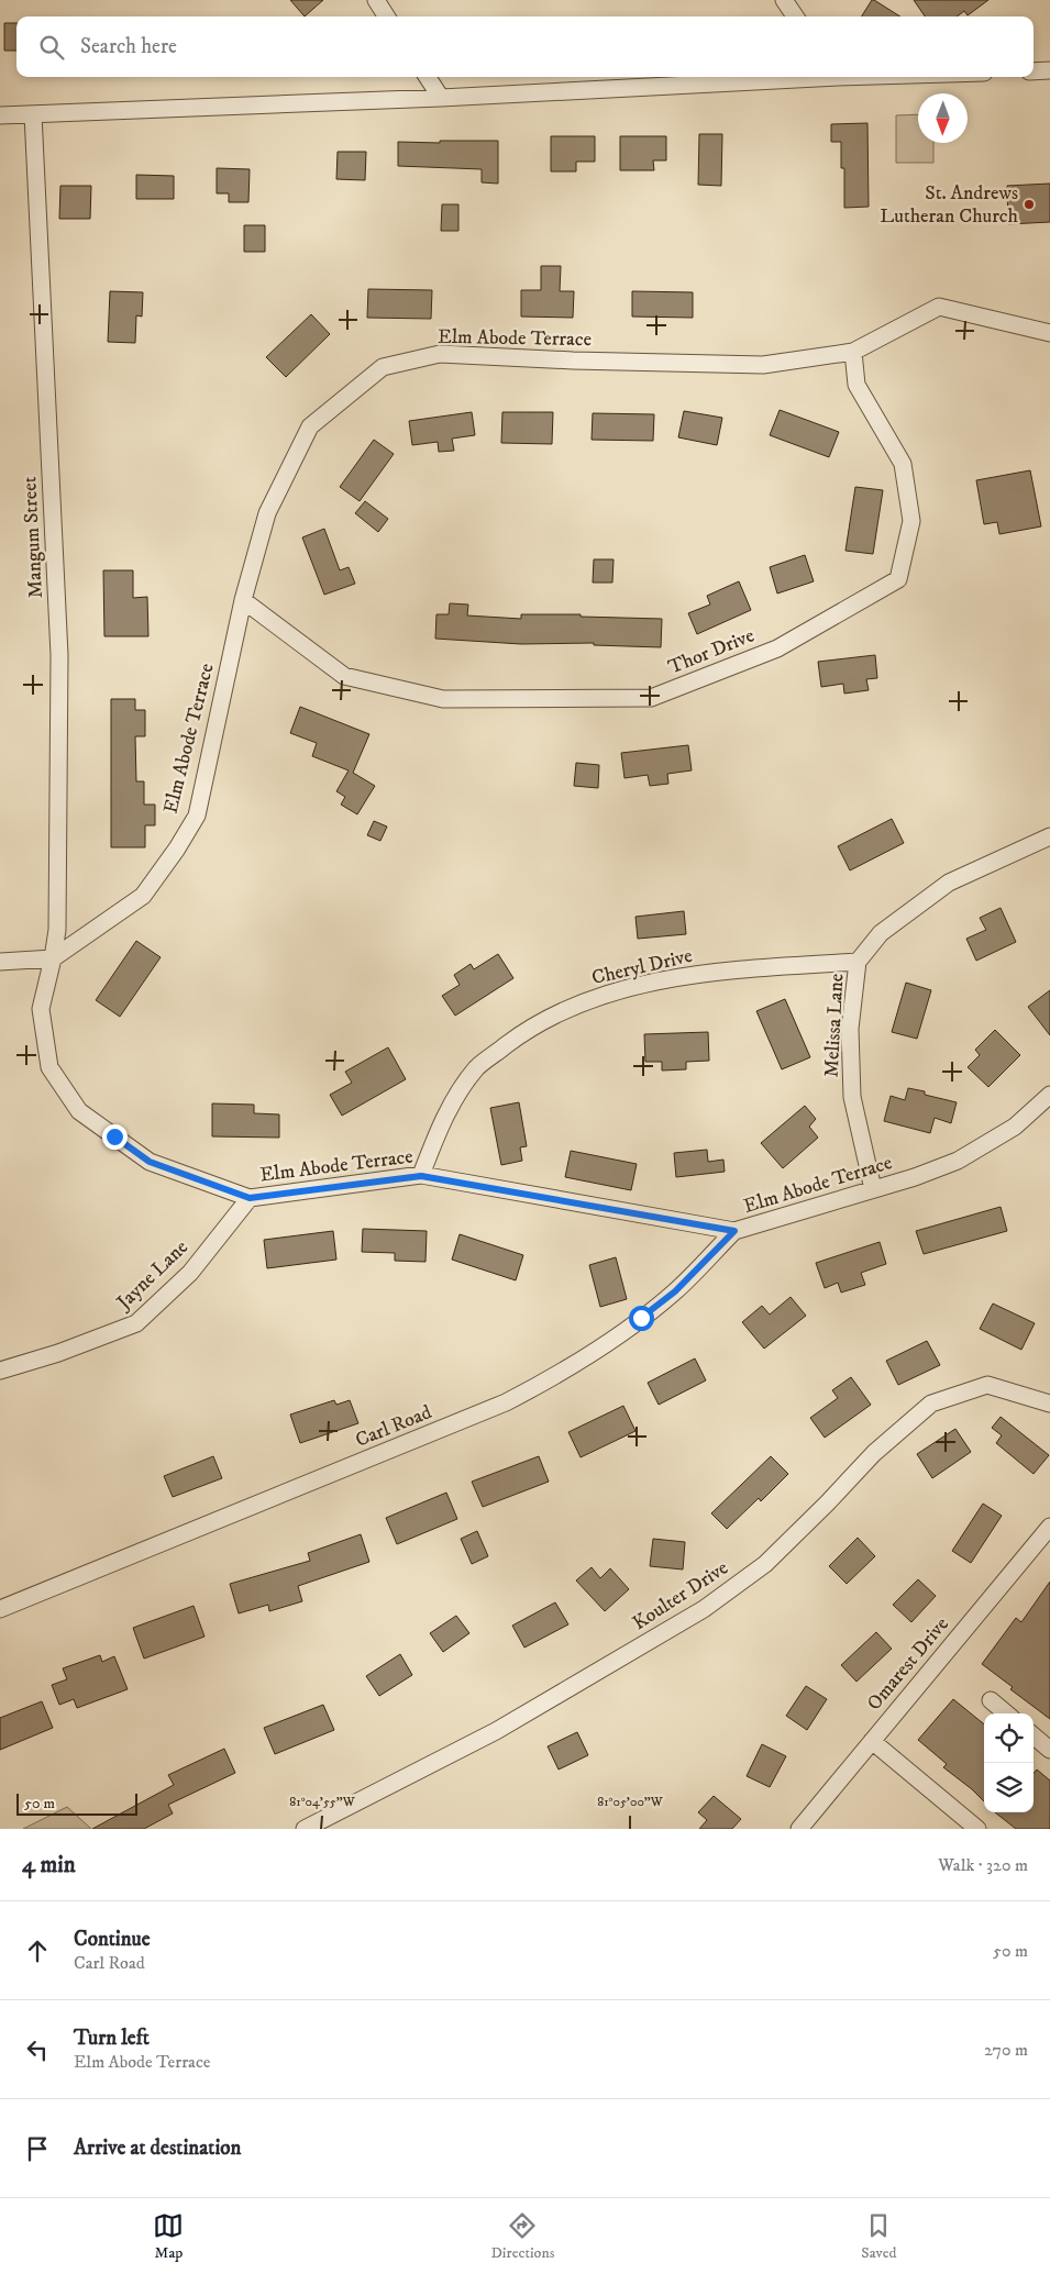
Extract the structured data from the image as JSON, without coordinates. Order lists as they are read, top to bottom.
{
  "streets": {
    "street": [
      "Elm Abode Terrace",
      "Mangum Street",
      "Thor Drive",
      "Cheryl Drive",
      "Melissa Lane",
      "Jayne Lane",
      "Carl Road",
      "Koulter Drive",
      "Omarest Drive"
    ]
  },
  "crossings": [
    ["Elm Abode Terrace", "Mangum Street"],
    ["Elm Abode Terrace", "Thor Drive"],
    ["Elm Abode Terrace", "Cheryl Drive"],
    ["Elm Abode Terrace", "Melissa Lane"],
    ["Elm Abode Terrace", "Jayne Lane"],
    ["Elm Abode Terrace", "Carl Road"],
    ["Cheryl Drive", "Melissa Lane"]
  ],
  "places": ["St. Andrews Lutheran Church"],
  "scale_bar": "50 m",
  "north": "bottom",
  "page": {
    "search": "Search here",
    "scale": "50 m",
    "heading": ["4 min", "Walk · 320 m"],
    "list": [
      ["Continue", "Carl Road", "50 m"],
      ["Turn left", "Elm Abode Terrace", "270 m"],
      "Arrive at destination"
    ],
    "nav": ["Map", "Directions", "Saved"]
  },
  "coordinates": ["81°04'55\"W", "81°05'00\"W"]
}
